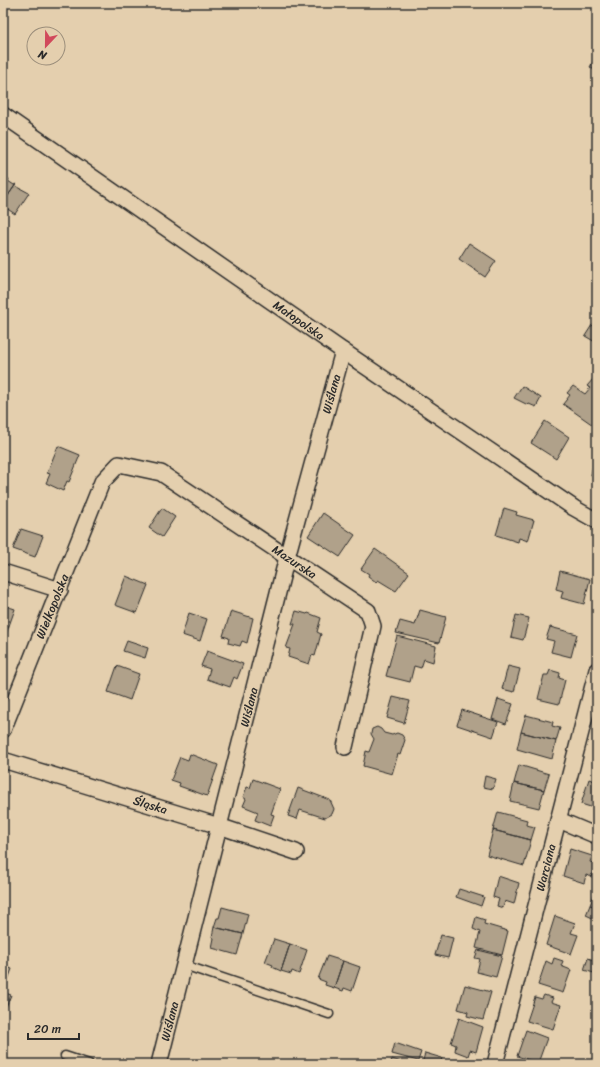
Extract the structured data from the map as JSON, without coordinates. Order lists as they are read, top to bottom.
{
  "streets": {
    "street": [
      "Małopolska",
      "Wiślana",
      "Mazurska",
      "Wielkopolska",
      "Śląska",
      "Warciana"
    ]
  },
  "crossings": [
    ["Małopolska", "Wiślana"],
    ["Wiślana", "Mazurska"],
    ["Wiślana", "Śląska"],
    ["Mazurska", "Wielkopolska"]
  ],
  "scale_bar": "20 m",
  "north": "bottom"
}
